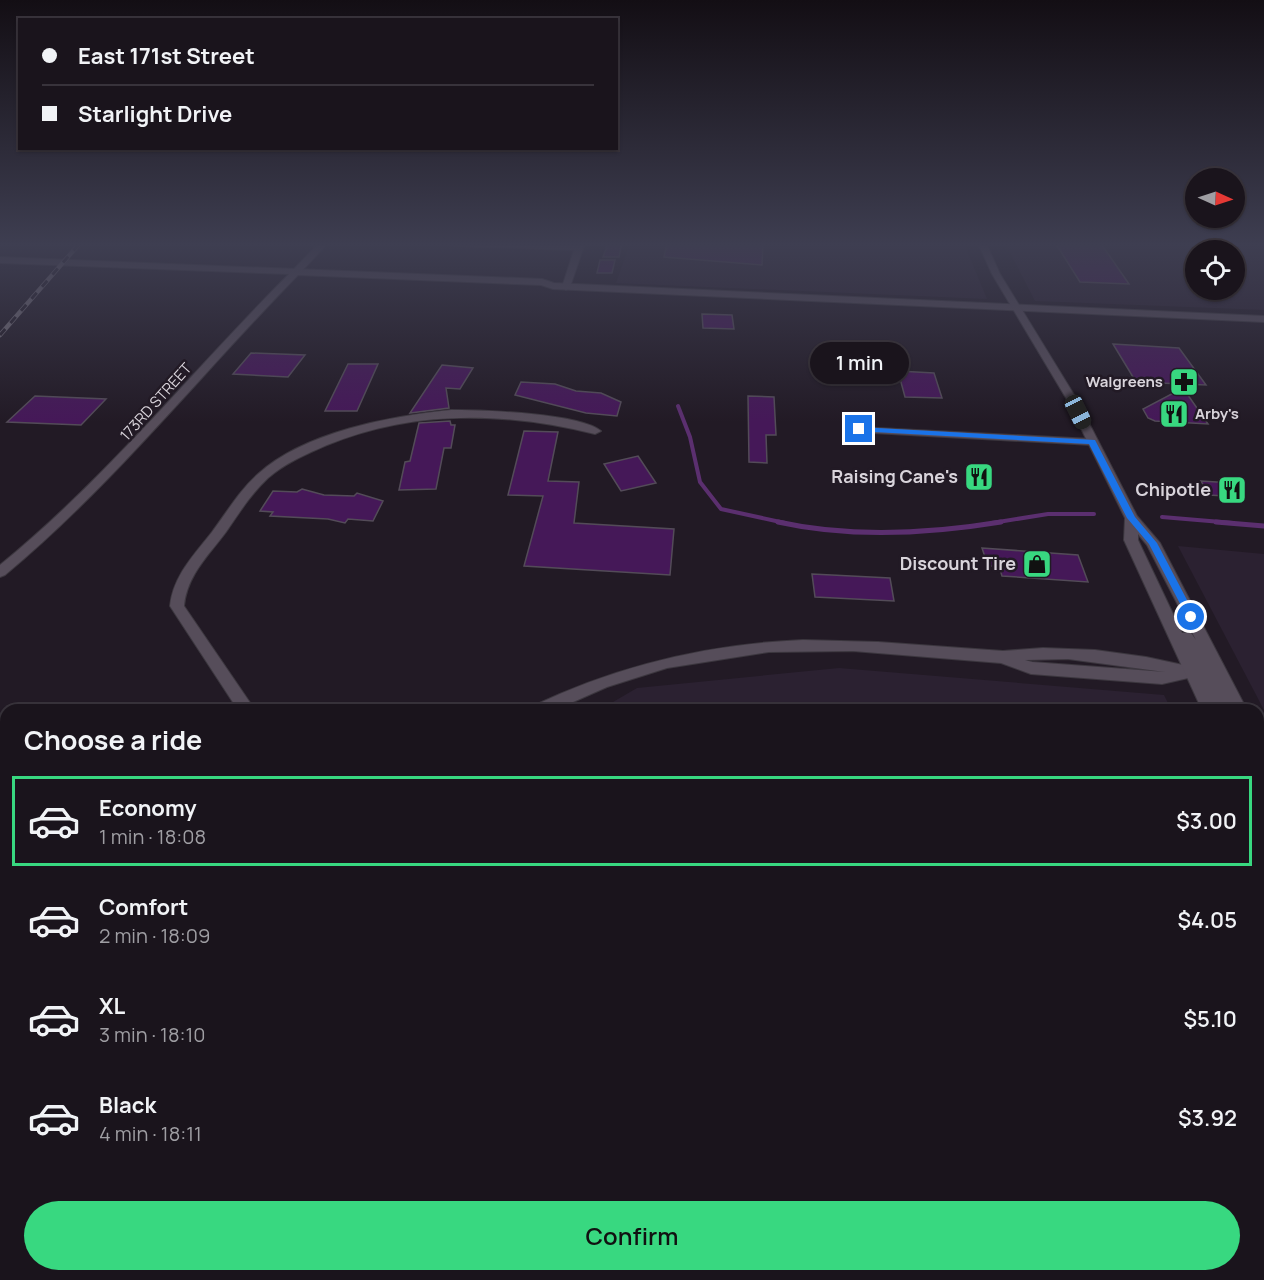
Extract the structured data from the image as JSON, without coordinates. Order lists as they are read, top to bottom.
{
  "streets": {
    "street": ["173RD STREET"]
  },
  "places": {
    "pharmacy": ["Walgreens"],
    "restaurant": ["Arby's", "Raising Cane's", "Chipotle"],
    "shop": ["Discount Tire"]
  },
  "north": "right",
  "page": {
    "banner": ["East 171st Street", "Starlight Drive"],
    "bubble": "1 min",
    "heading": "Choose a ride",
    "list": [
      {
        "name": "Economy",
        "note": "1 min · 18:08",
        "value": "$3.00"
      },
      {
        "name": "Comfort",
        "note": "2 min · 18:09",
        "value": "$4.05"
      },
      {
        "name": "XL",
        "note": "3 min · 18:10",
        "value": "$5.10"
      },
      {
        "name": "Black",
        "note": "4 min · 18:11",
        "value": "$3.92"
      }
    ],
    "buttons": "Confirm"
  }
}
